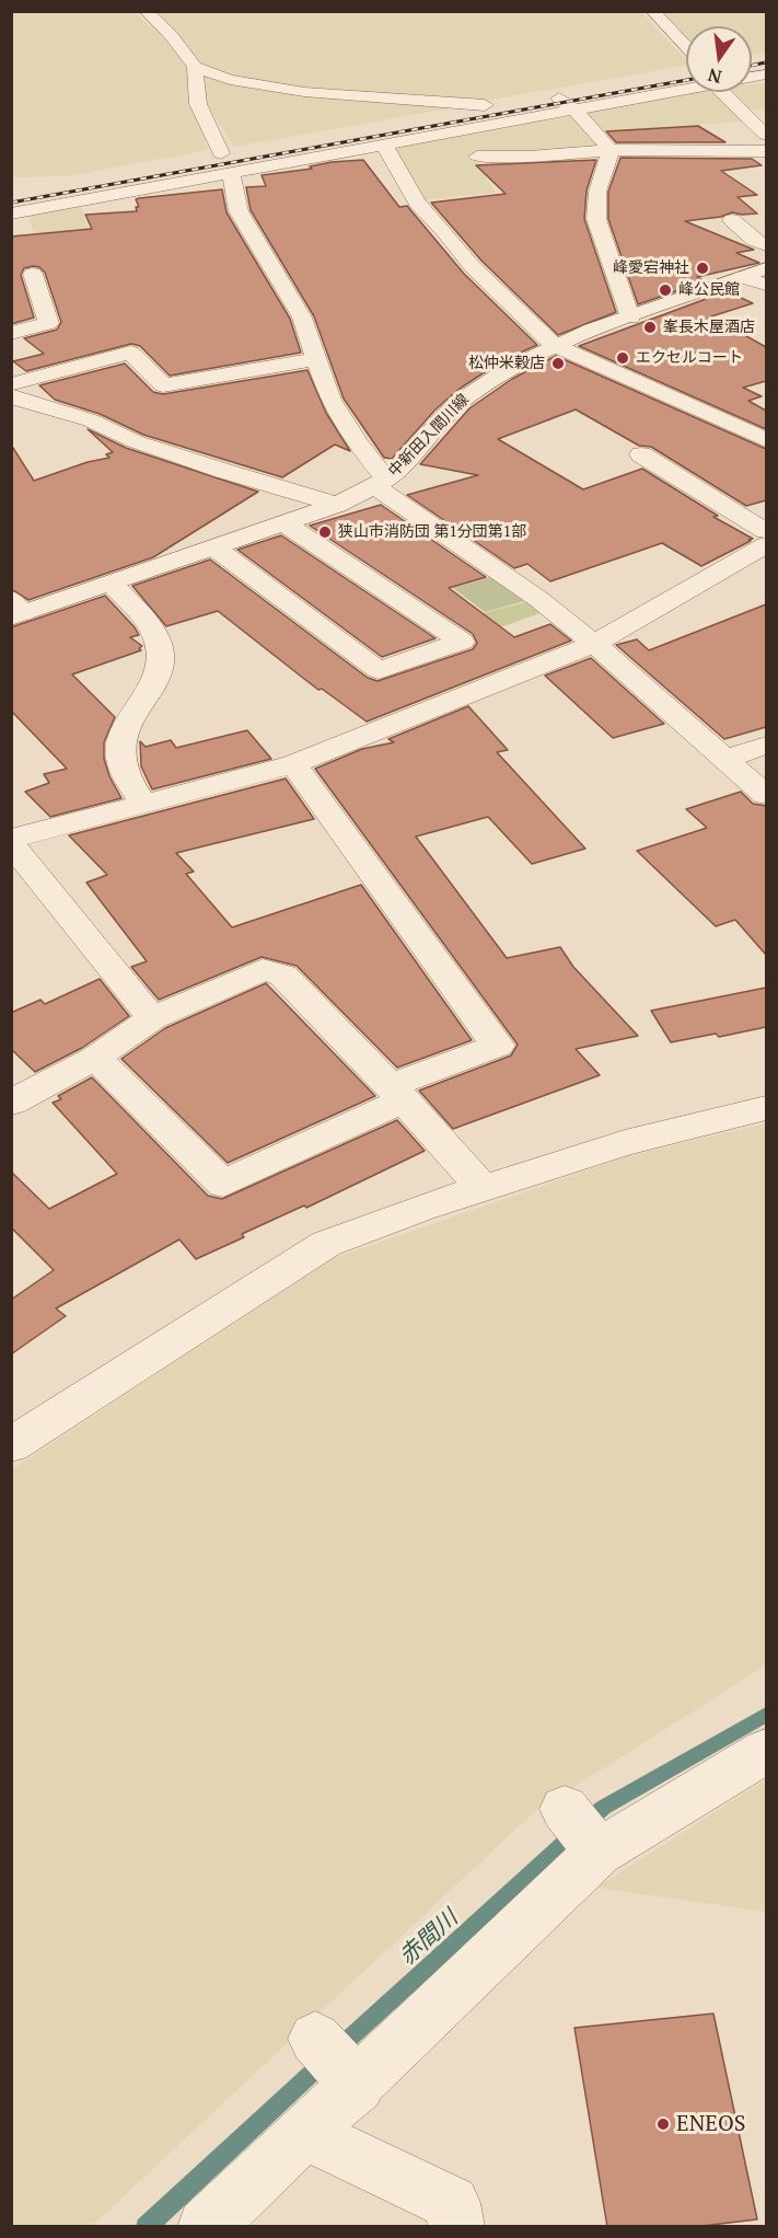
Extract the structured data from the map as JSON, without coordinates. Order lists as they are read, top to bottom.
{
  "streets": {
    "street": ["中新田入間川線"]
  },
  "water": ["赤間川"],
  "places": [
    "峰愛宕神社",
    "峰公民館",
    "峯長木屋酒店",
    "エクセルコート",
    "松仲米穀店",
    "狭山市消防団 第1分団第1部",
    "ENEOS"
  ],
  "north": "bottom"
}
